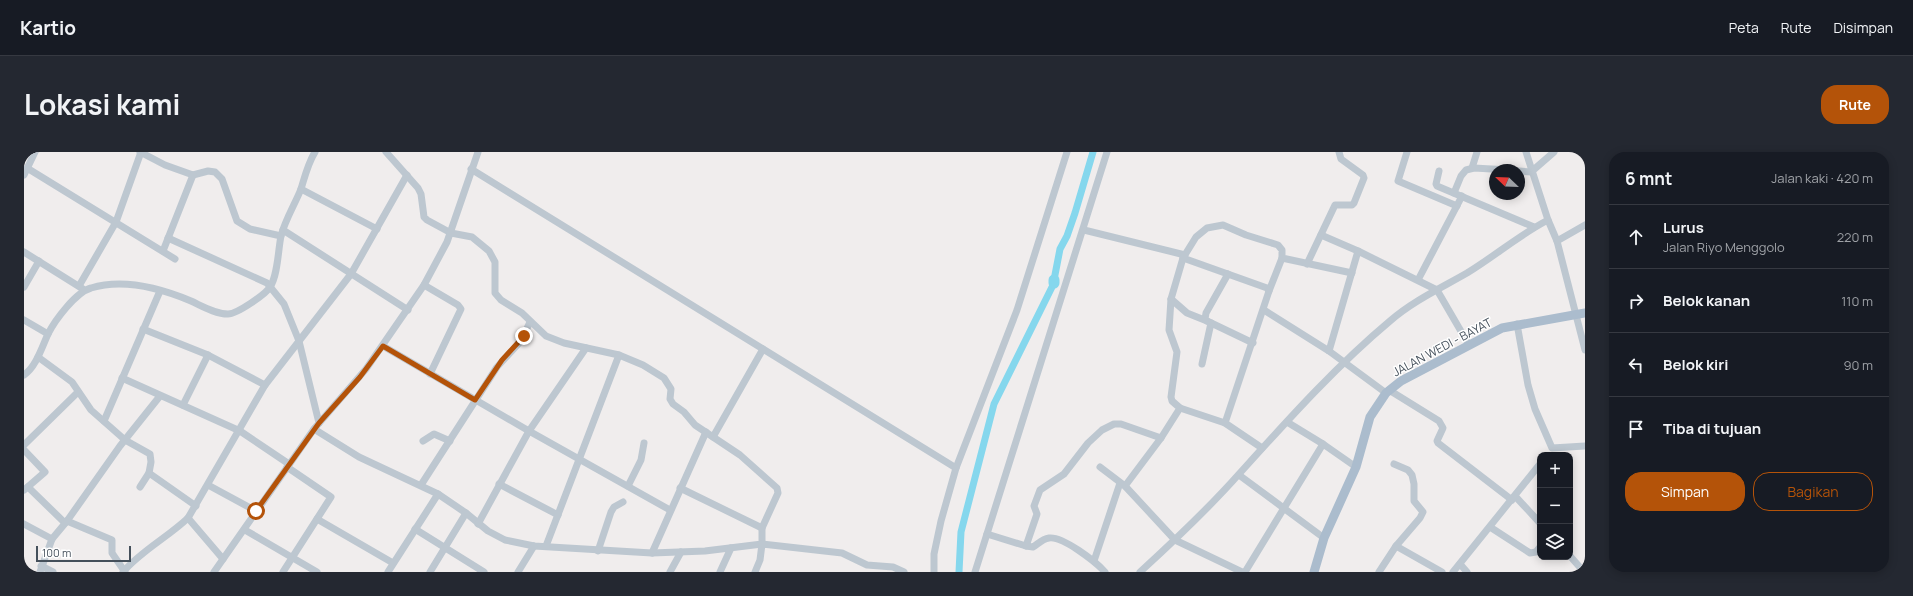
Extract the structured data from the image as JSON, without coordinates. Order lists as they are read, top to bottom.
{
  "streets": {
    "main road": ["JALAN WEDI - BAYAT"]
  },
  "scale_bar": "100 m",
  "north": "top left",
  "page": {
    "header": "Kartio",
    "nav": ["Peta", "Rute", "Disimpan"],
    "title": "Lokasi kami",
    "buttons": [
      "Rute",
      ["Simpan", "Bagikan"]
    ],
    "heading": ["6 mnt", "Jalan kaki · 420 m"],
    "list": [
      ["Lurus", "Jalan Riyo Menggolo", "220 m"],
      ["Belok kanan", "110 m"],
      ["Belok kiri", "90 m"],
      "Tiba di tujuan"
    ],
    "map_buttons": ["+", "−"],
    "scale": "100 m"
  }
}
